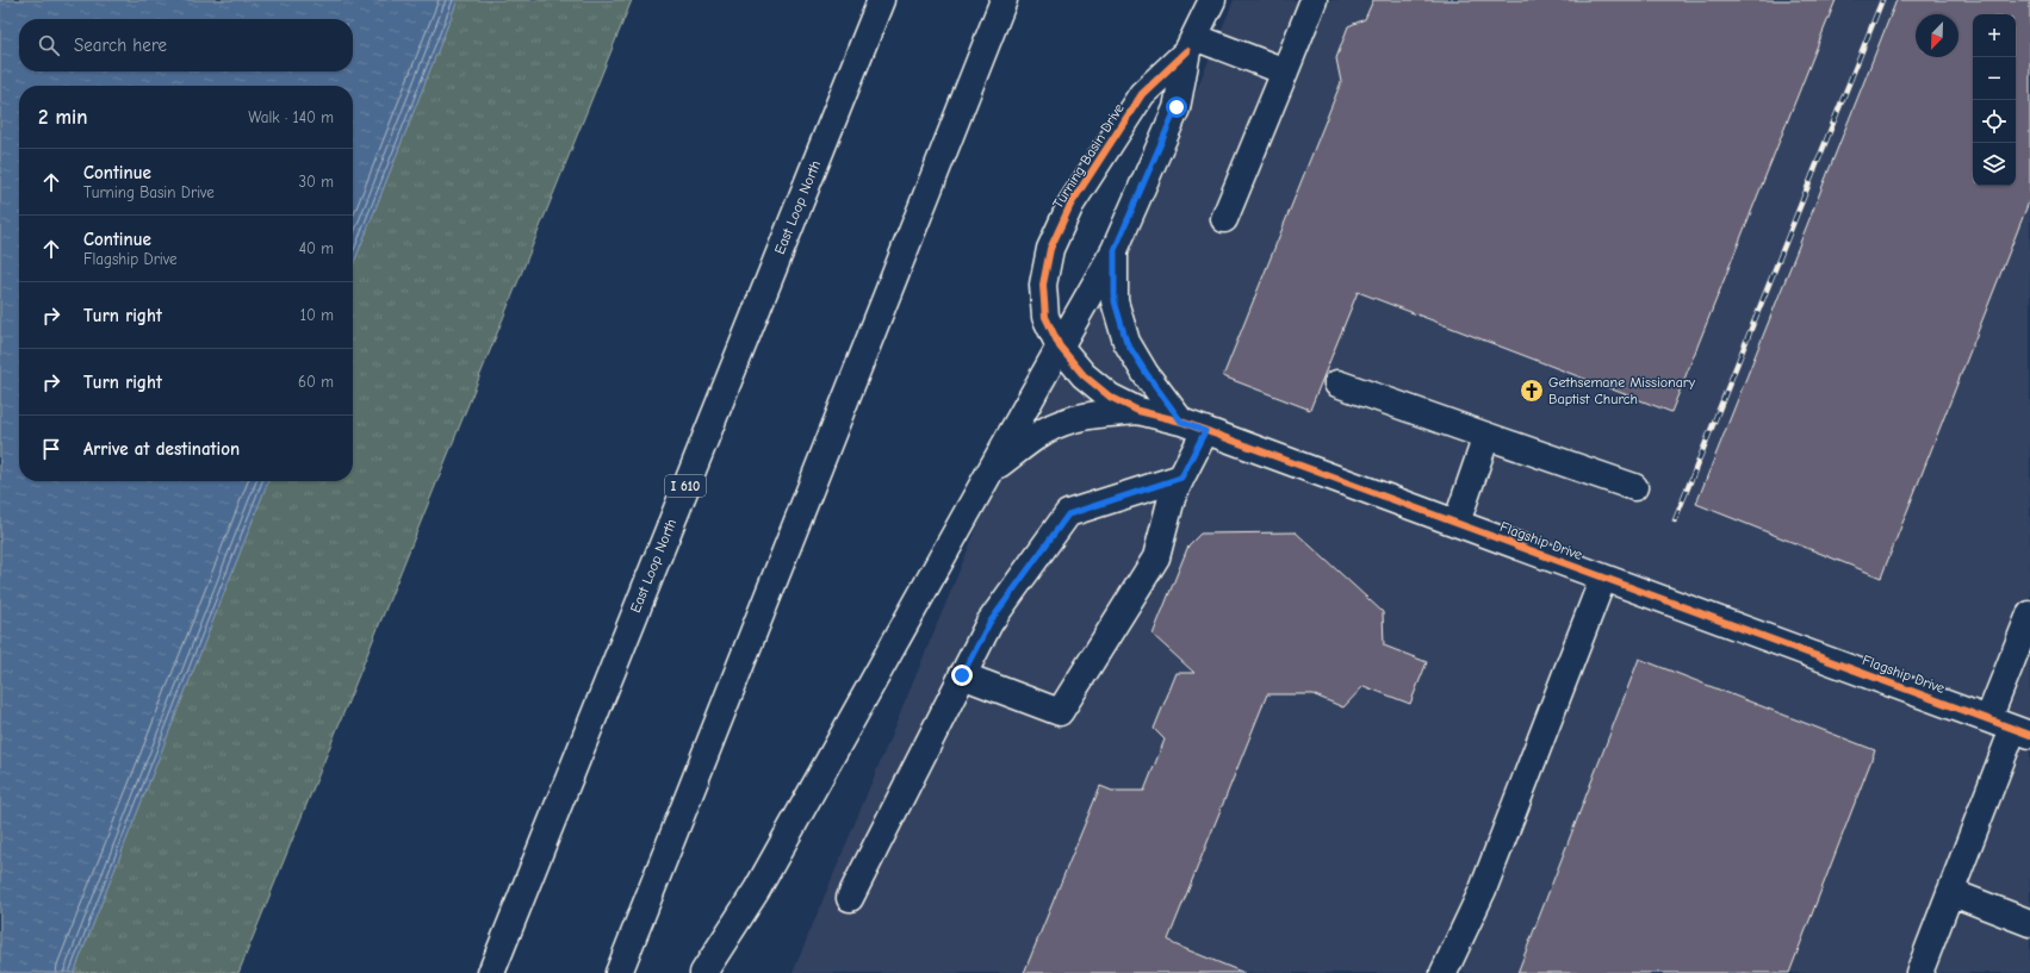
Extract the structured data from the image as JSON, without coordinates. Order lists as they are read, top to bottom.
{
  "streets": {
    "main road": [
      "Turning Basin Drive",
      "East Loop North",
      "I 610",
      "Flagship Drive"
    ]
  },
  "crossings": [
    ["Turning Basin Drive", "Flagship Drive"]
  ],
  "places": {
    "church": ["Gethsemane Missionary Baptist Church"]
  },
  "north": "bottom left",
  "page": {
    "map_buttons": ["+", "−"],
    "search": "Search here",
    "heading": ["2 min", "Walk · 140 m"],
    "list": [
      ["Continue", "Turning Basin Drive", "30 m"],
      ["Continue", "Flagship Drive", "40 m"],
      ["Turn right", "10 m"],
      ["Turn right", "60 m"],
      "Arrive at destination"
    ]
  }
}
